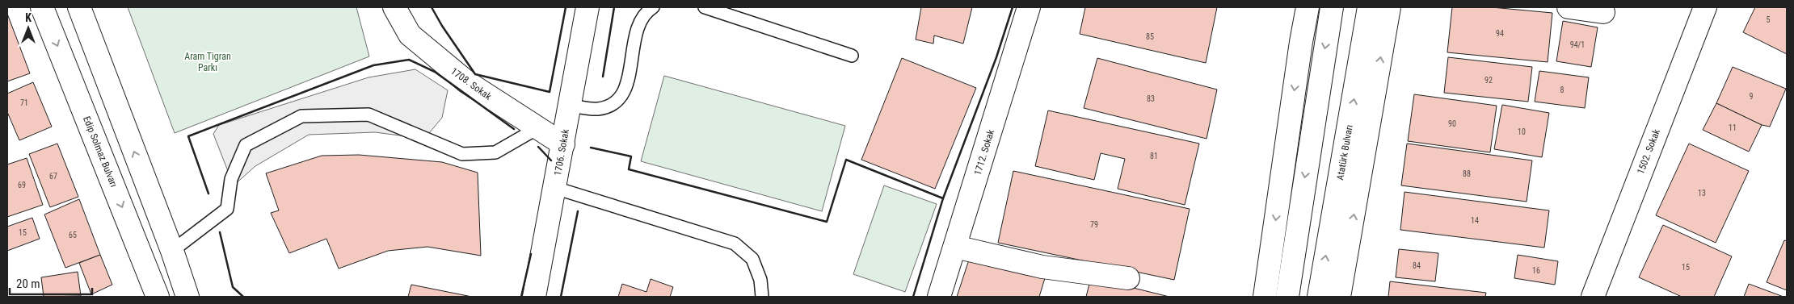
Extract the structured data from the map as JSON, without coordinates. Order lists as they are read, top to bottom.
{
  "streets": {
    "street": [
      "1708. Sokak",
      "Edip Solmaz Bulvarı",
      "1502. Sokak",
      "1706. Sokak",
      "1712. Sokak",
      "Atatürk Bulvarı"
    ]
  },
  "crossings": [
    ["1708. Sokak", "1706. Sokak"]
  ],
  "parks": ["Aram Tigran Parkı"],
  "house_numbers": [
    "5",
    "94",
    "85",
    "94/1",
    "92",
    "8",
    "9",
    "83",
    "71",
    "90",
    "11",
    "10",
    "81",
    "88",
    "67",
    "69",
    "13",
    "14",
    "79",
    "15",
    "65",
    "84",
    "15",
    "16"
  ],
  "scale_bar": "20 m",
  "north": "top"
}
